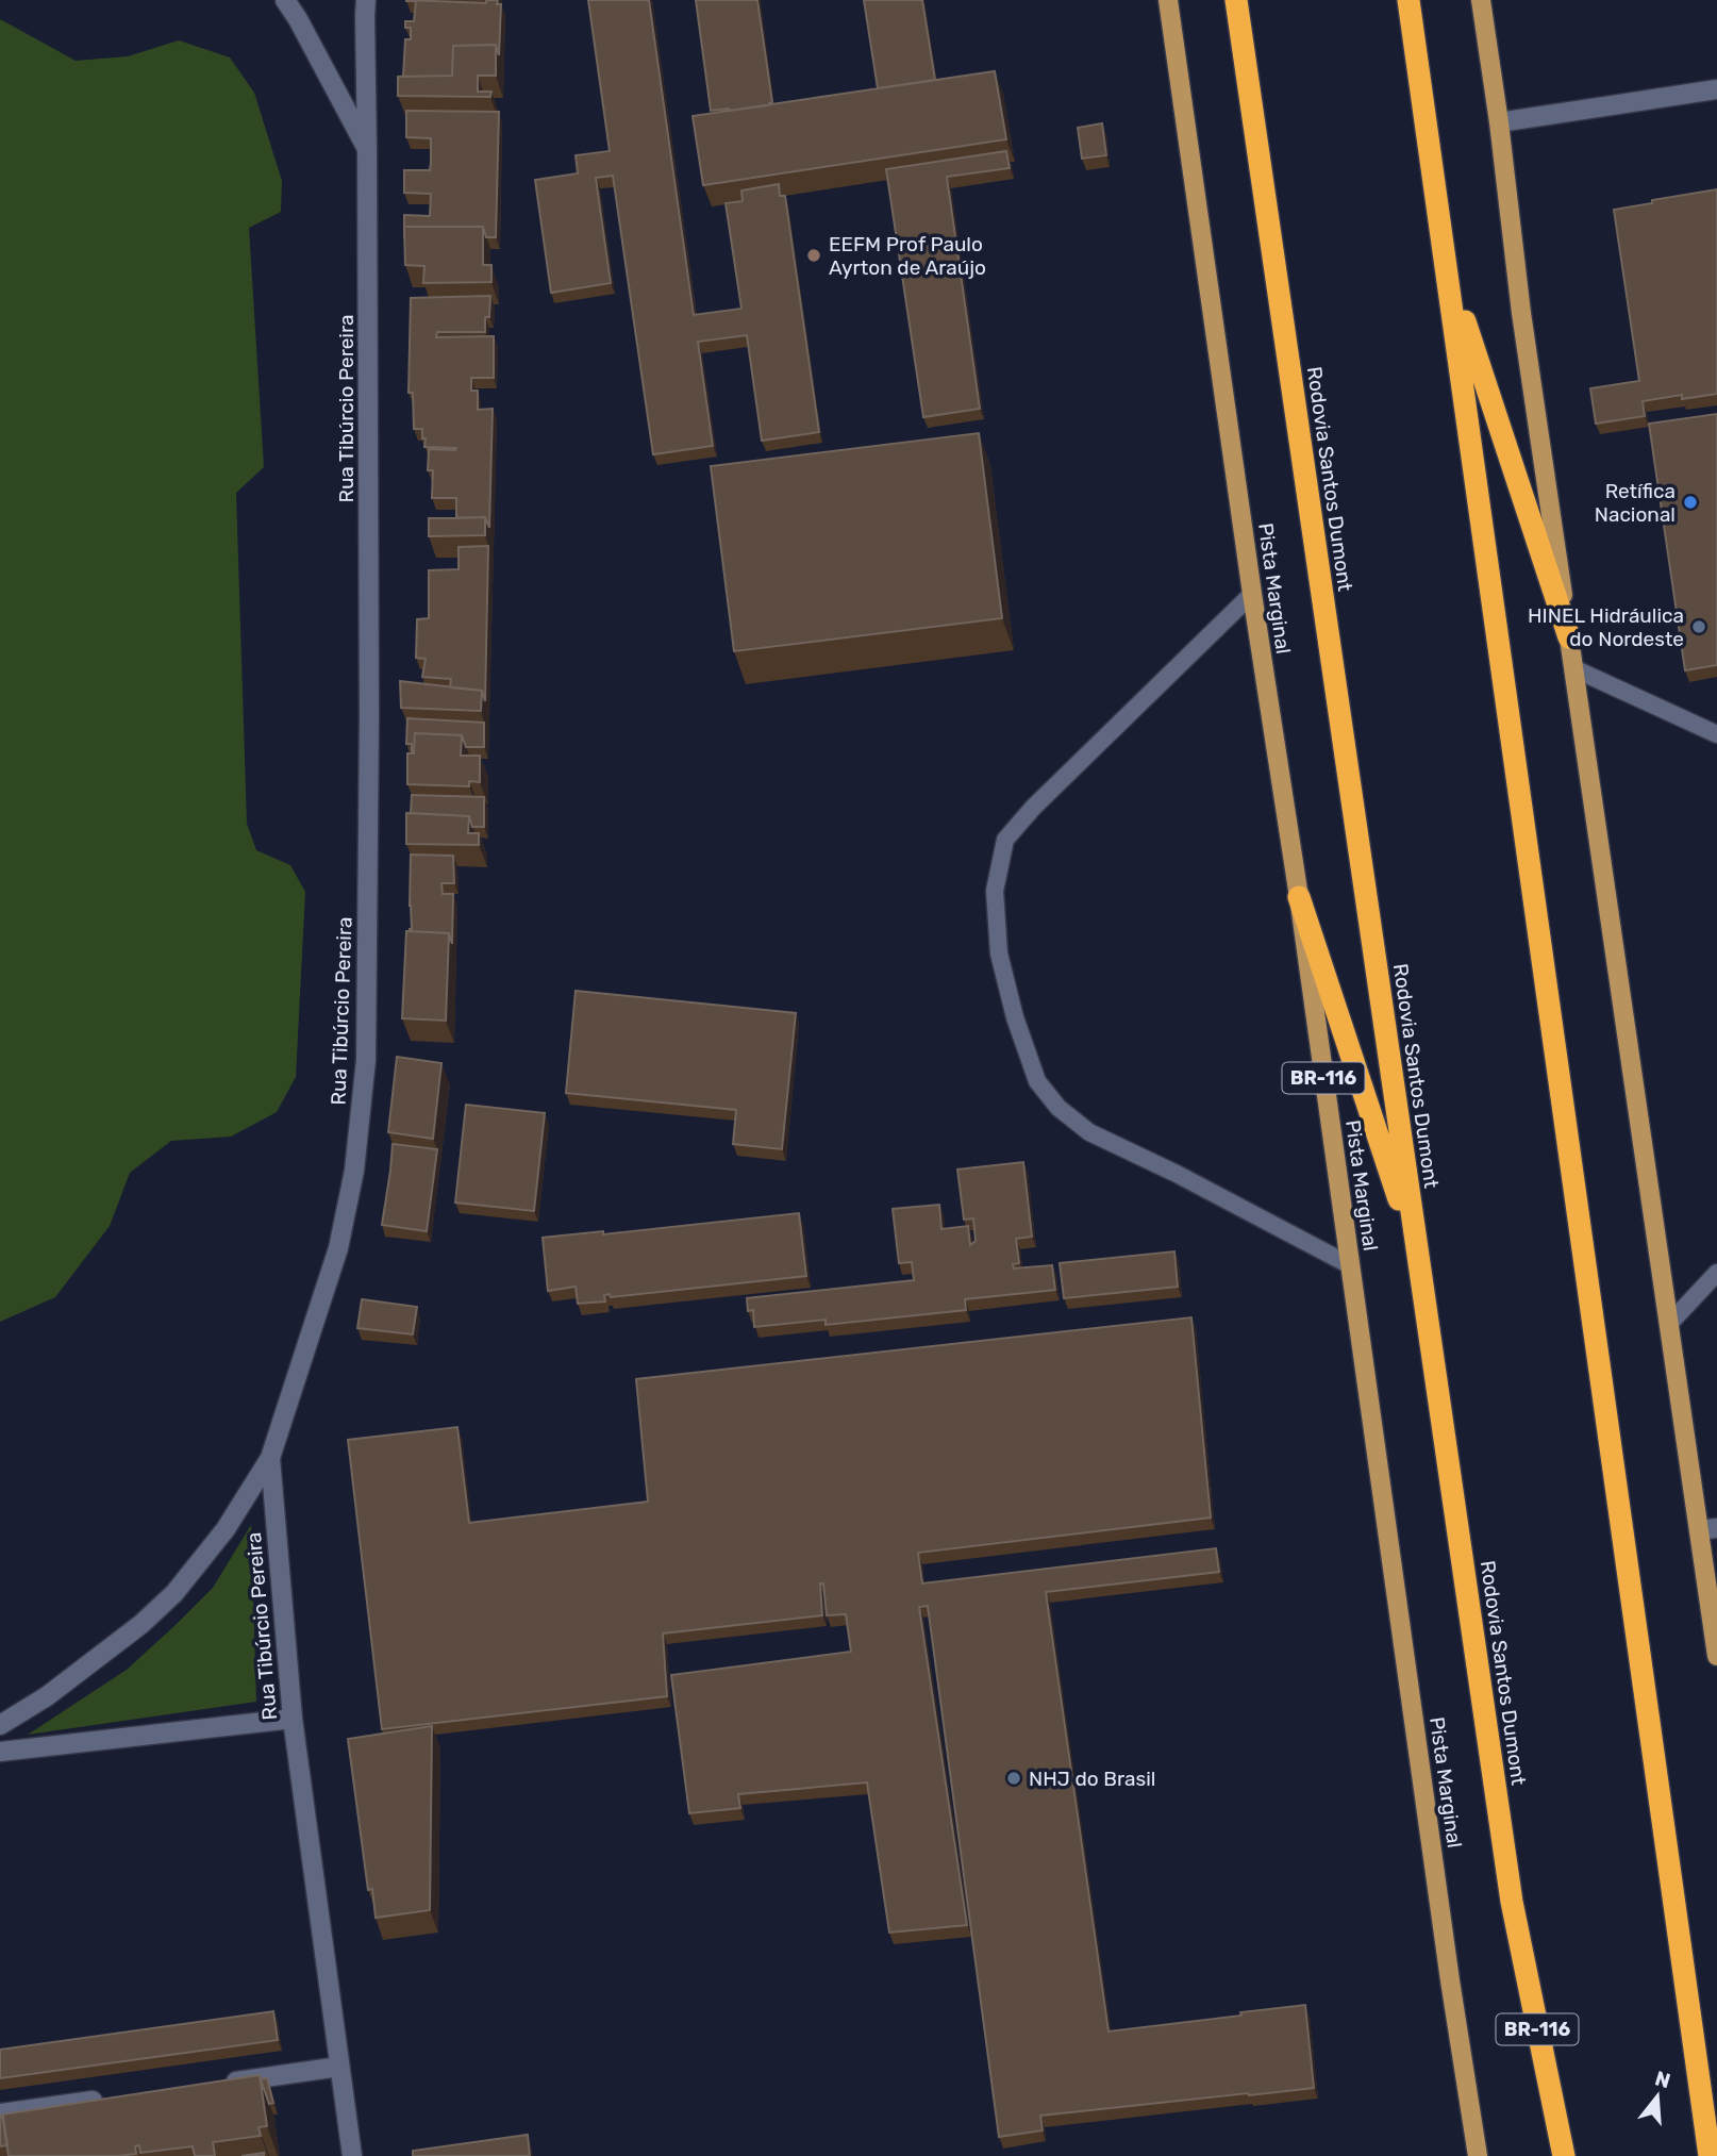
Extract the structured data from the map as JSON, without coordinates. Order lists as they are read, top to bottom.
{
  "streets": {
    "highway": ["Rodovia Santos Dumont", "BR-116"],
    "main road": ["Pista Marginal"],
    "street": ["Rua Tibúrcio Pereira"]
  },
  "places": [
    "EEFM Prof Paulo Ayrton de Araújo",
    "Retífica Nacional",
    "HINEL Hidráulica do Nordeste",
    "NHJ do Brasil"
  ],
  "north": "top"
}
